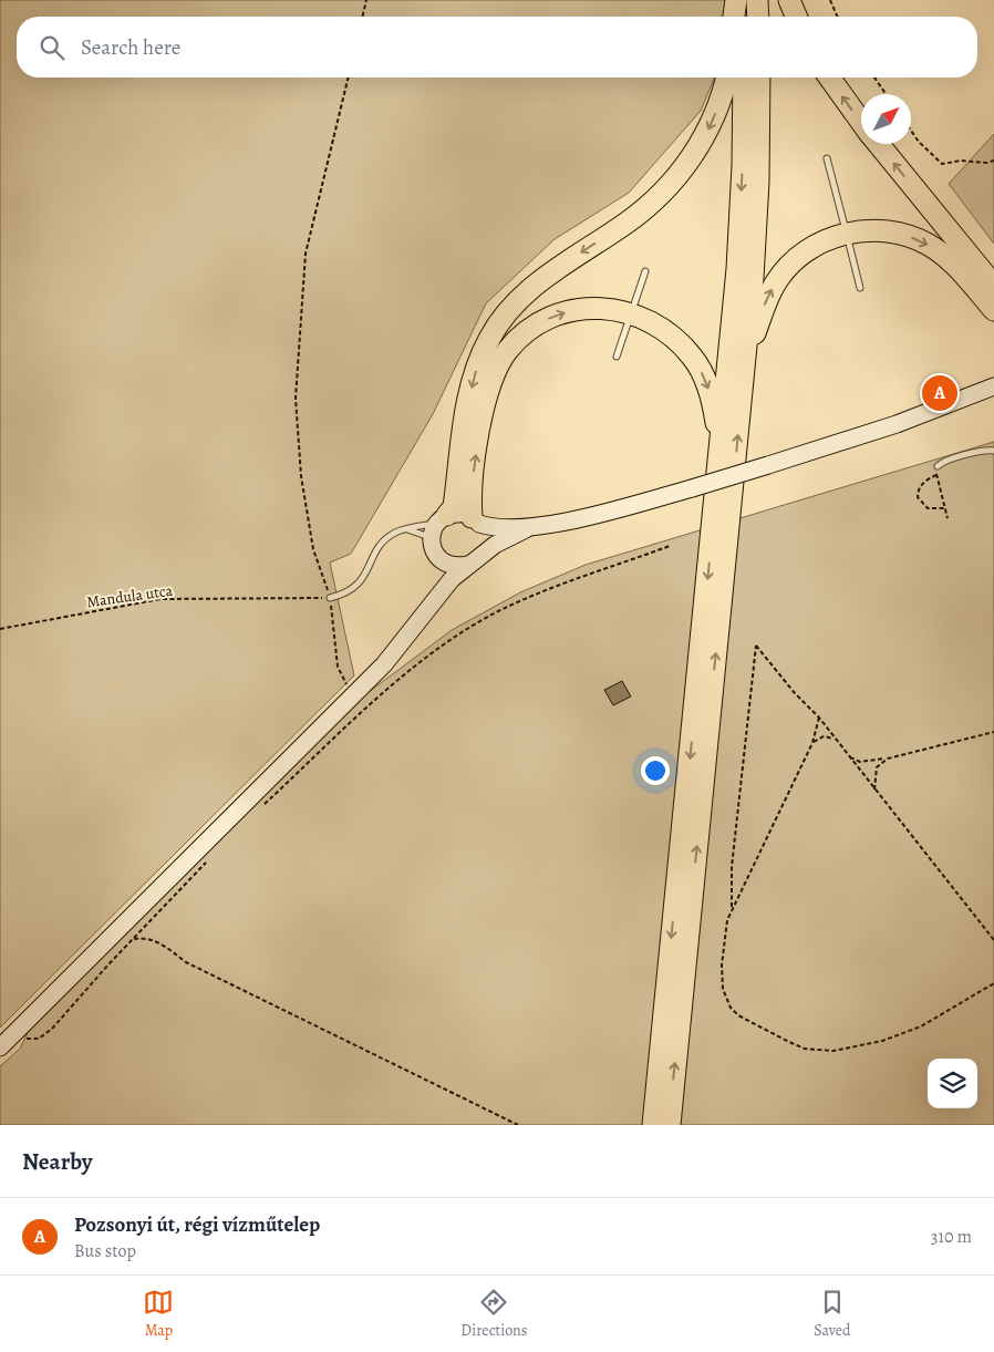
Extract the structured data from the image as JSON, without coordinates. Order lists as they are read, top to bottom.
{
  "streets": {
    "path": ["Mandula utca"]
  },
  "north": "top right",
  "page": {
    "search": "Search here",
    "pins": "A",
    "heading": "Nearby",
    "list": [
      {
        "mark": "A",
        "name": "Pozsonyi út, régi vízműtelep",
        "note": "Bus stop",
        "value": "310 m"
      }
    ],
    "nav": ["Map", "Directions", "Saved"]
  }
}
